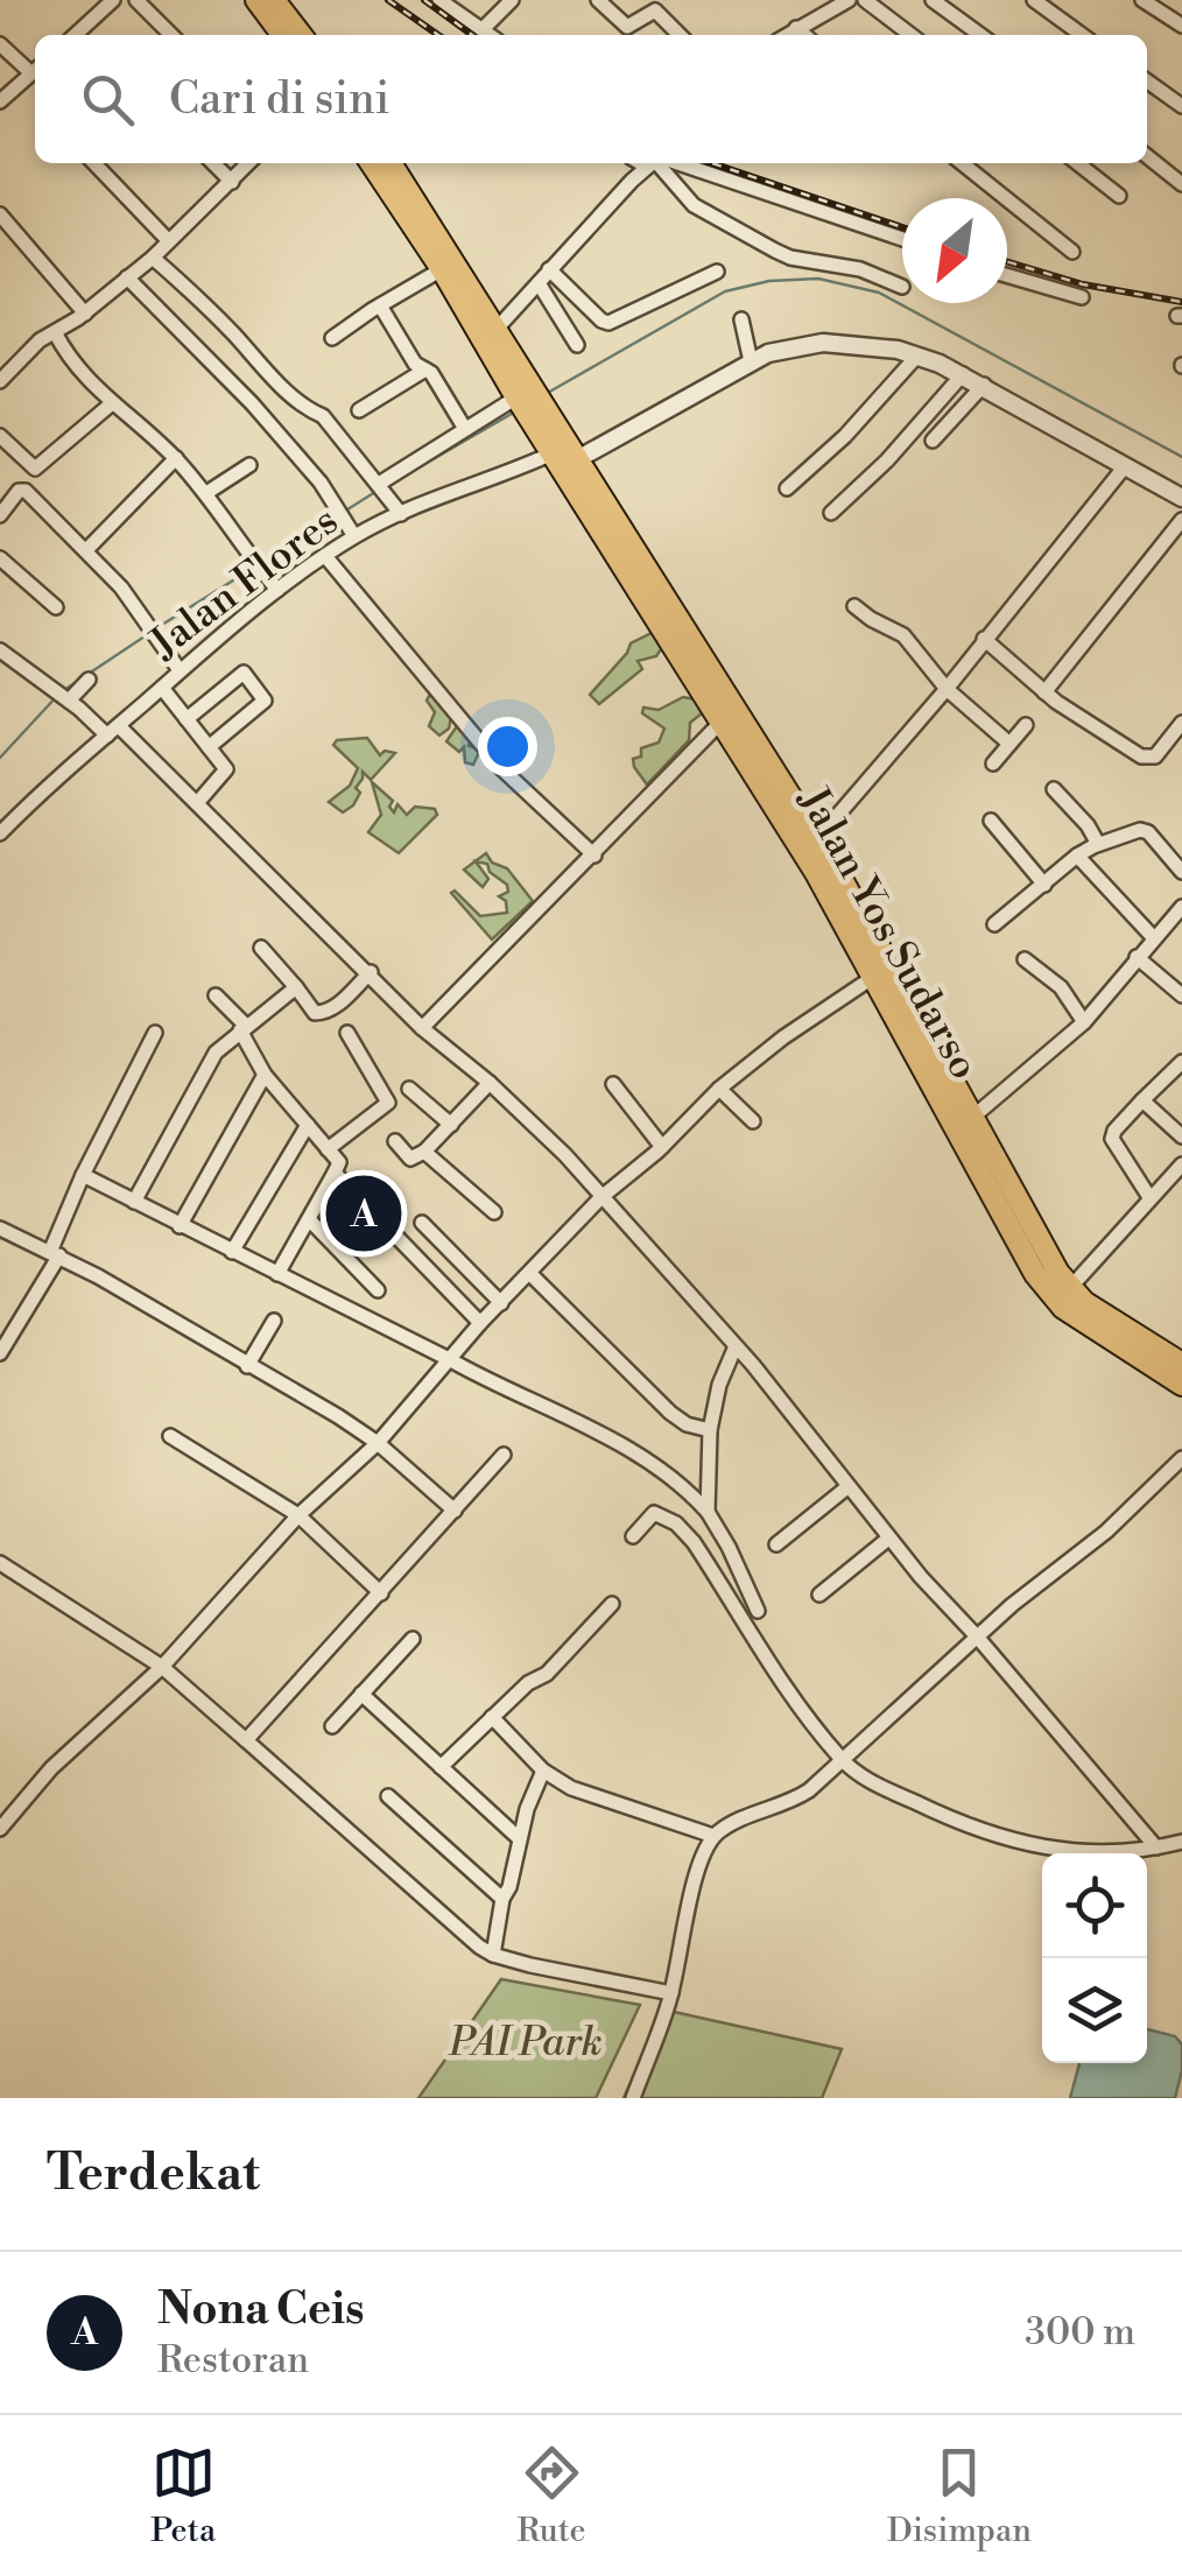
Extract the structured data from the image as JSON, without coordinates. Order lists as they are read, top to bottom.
{
  "streets": {
    "highway": ["Jalan Yos Sudarso"],
    "street": ["Jalan Flores"]
  },
  "crossings": [
    ["Jalan Flores", "Jalan Yos Sudarso"]
  ],
  "parks": ["PAI Park"],
  "north": "bottom left",
  "page": {
    "search": "Cari di sini",
    "pins": "A",
    "heading": "Terdekat",
    "list": [
      {
        "mark": "A",
        "name": "Nona Ceis",
        "note": "Restoran",
        "value": "300 m"
      }
    ],
    "nav": ["Peta", "Rute", "Disimpan"]
  }
}
